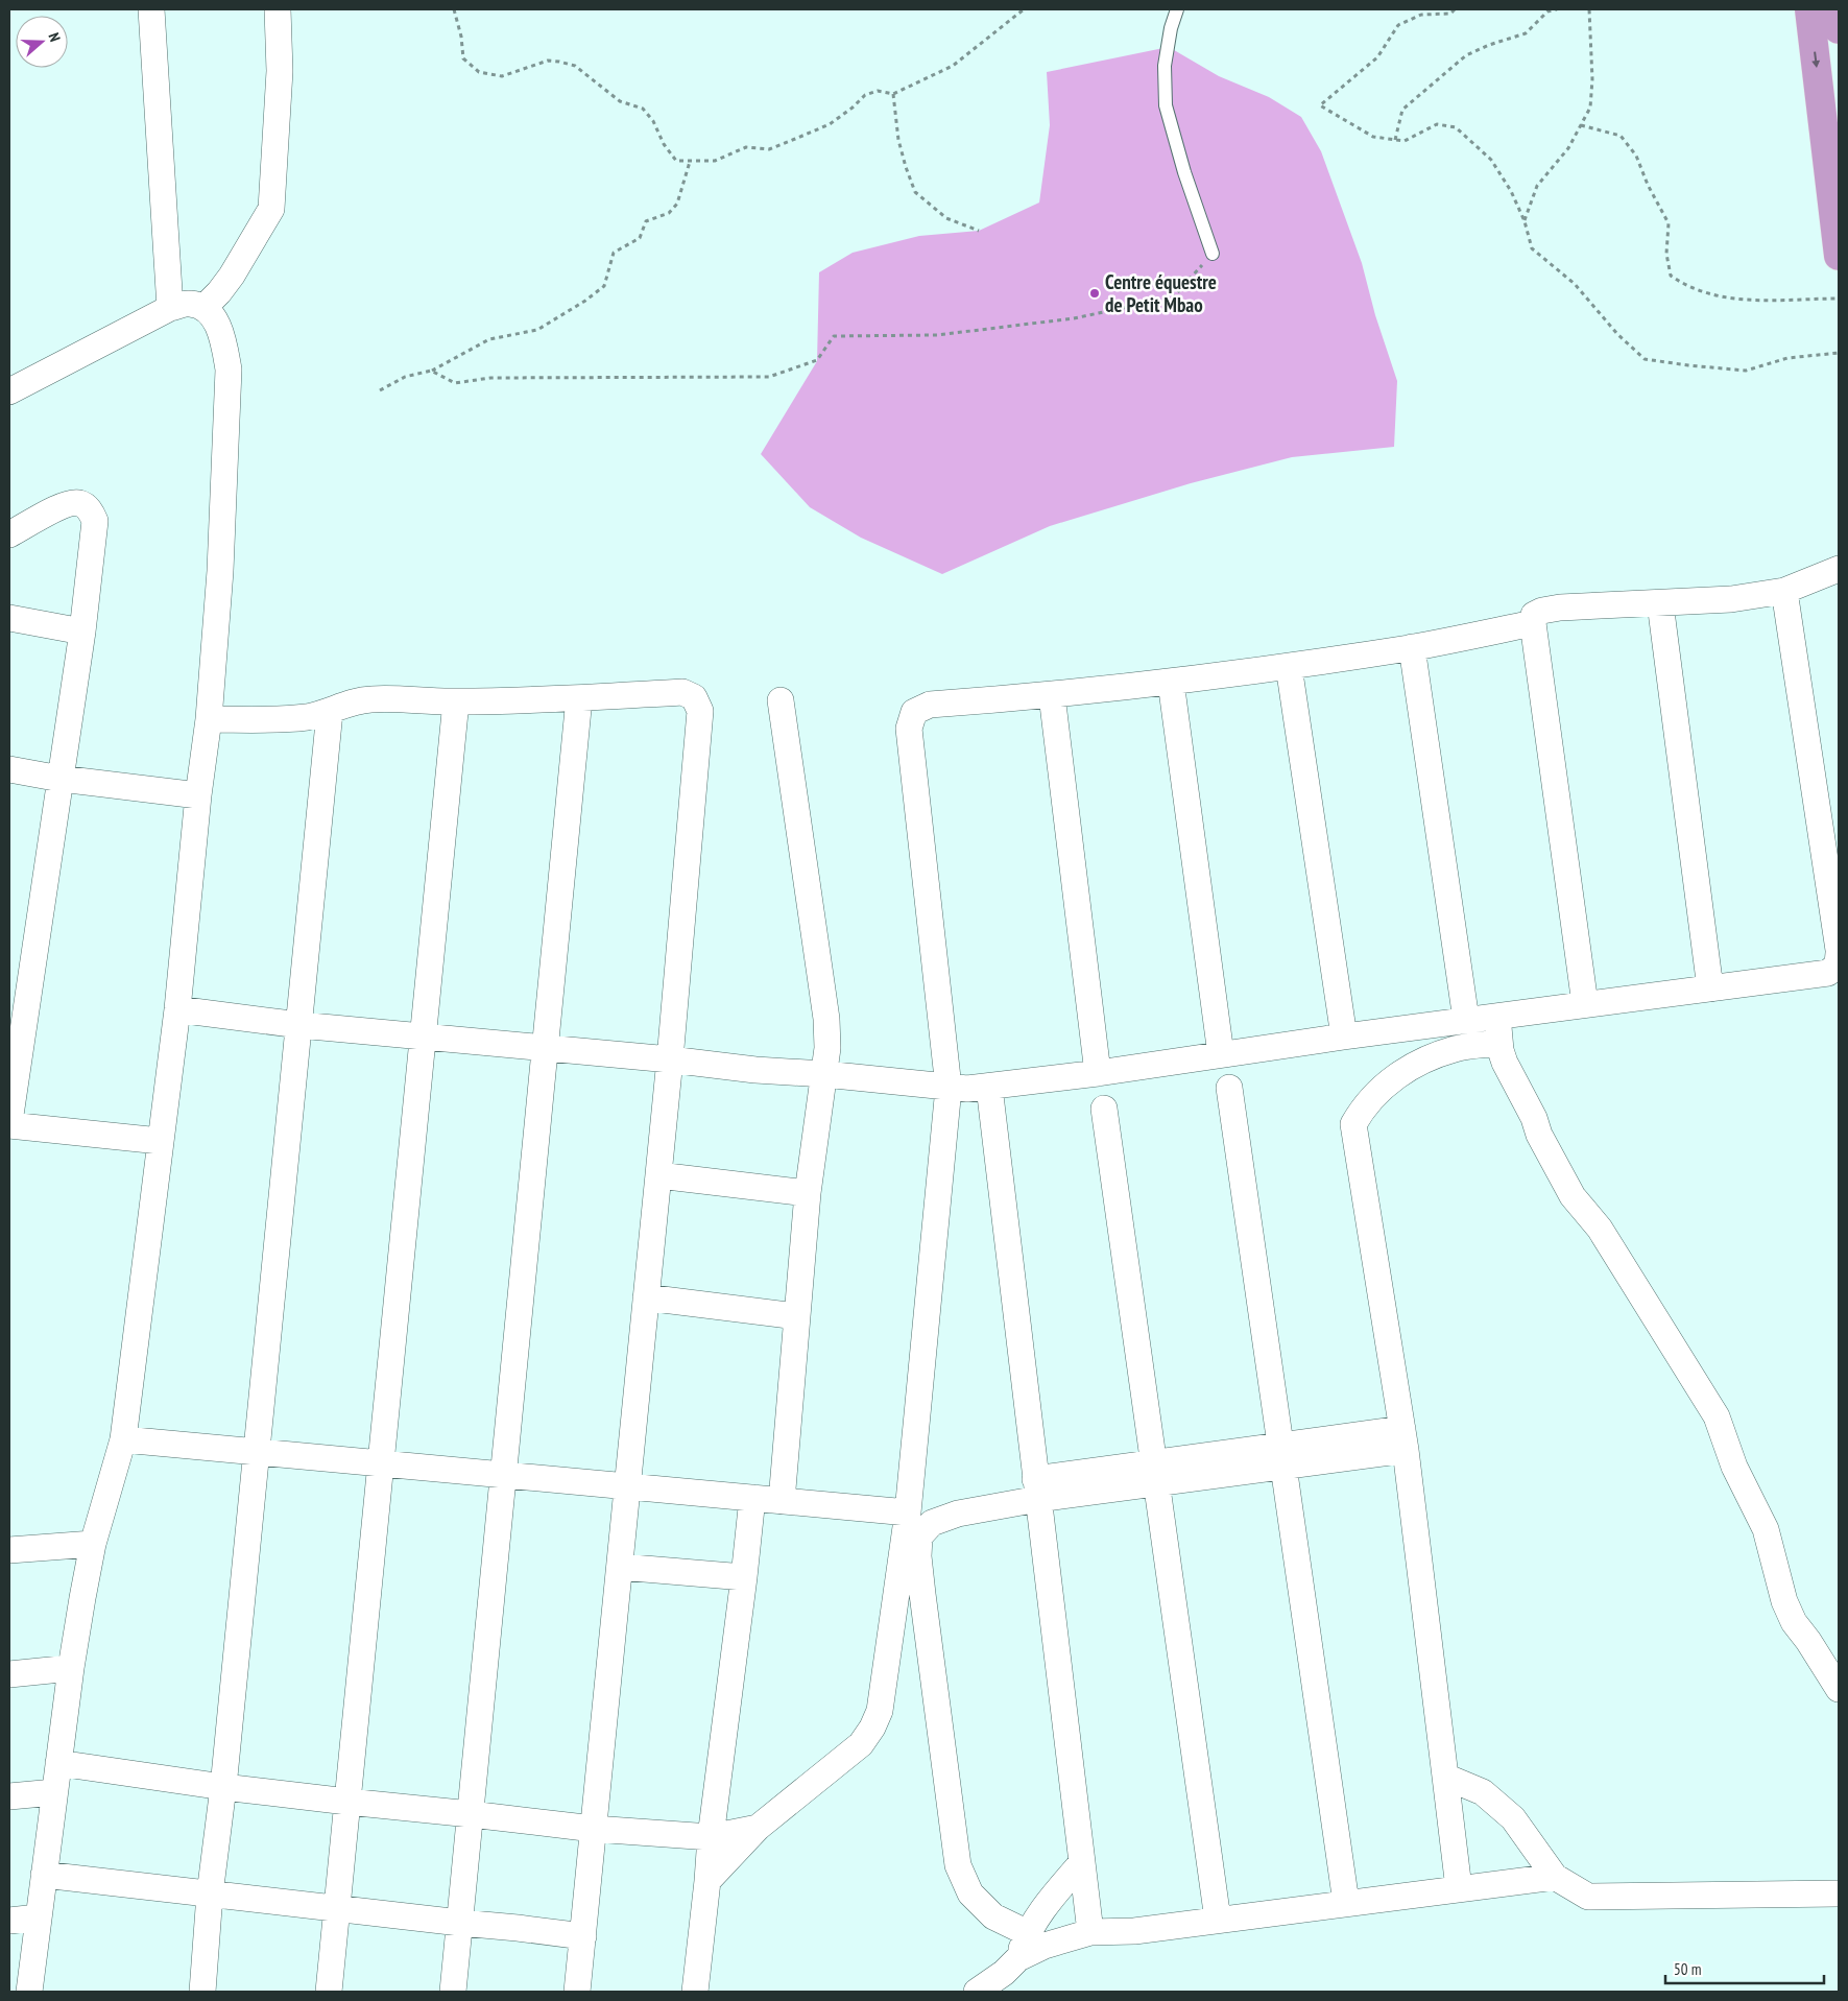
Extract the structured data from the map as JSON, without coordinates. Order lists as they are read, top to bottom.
{
  "places": ["Centre équestre de Petit Mbao"],
  "scale_bar": "50 m",
  "north": "right"
}
